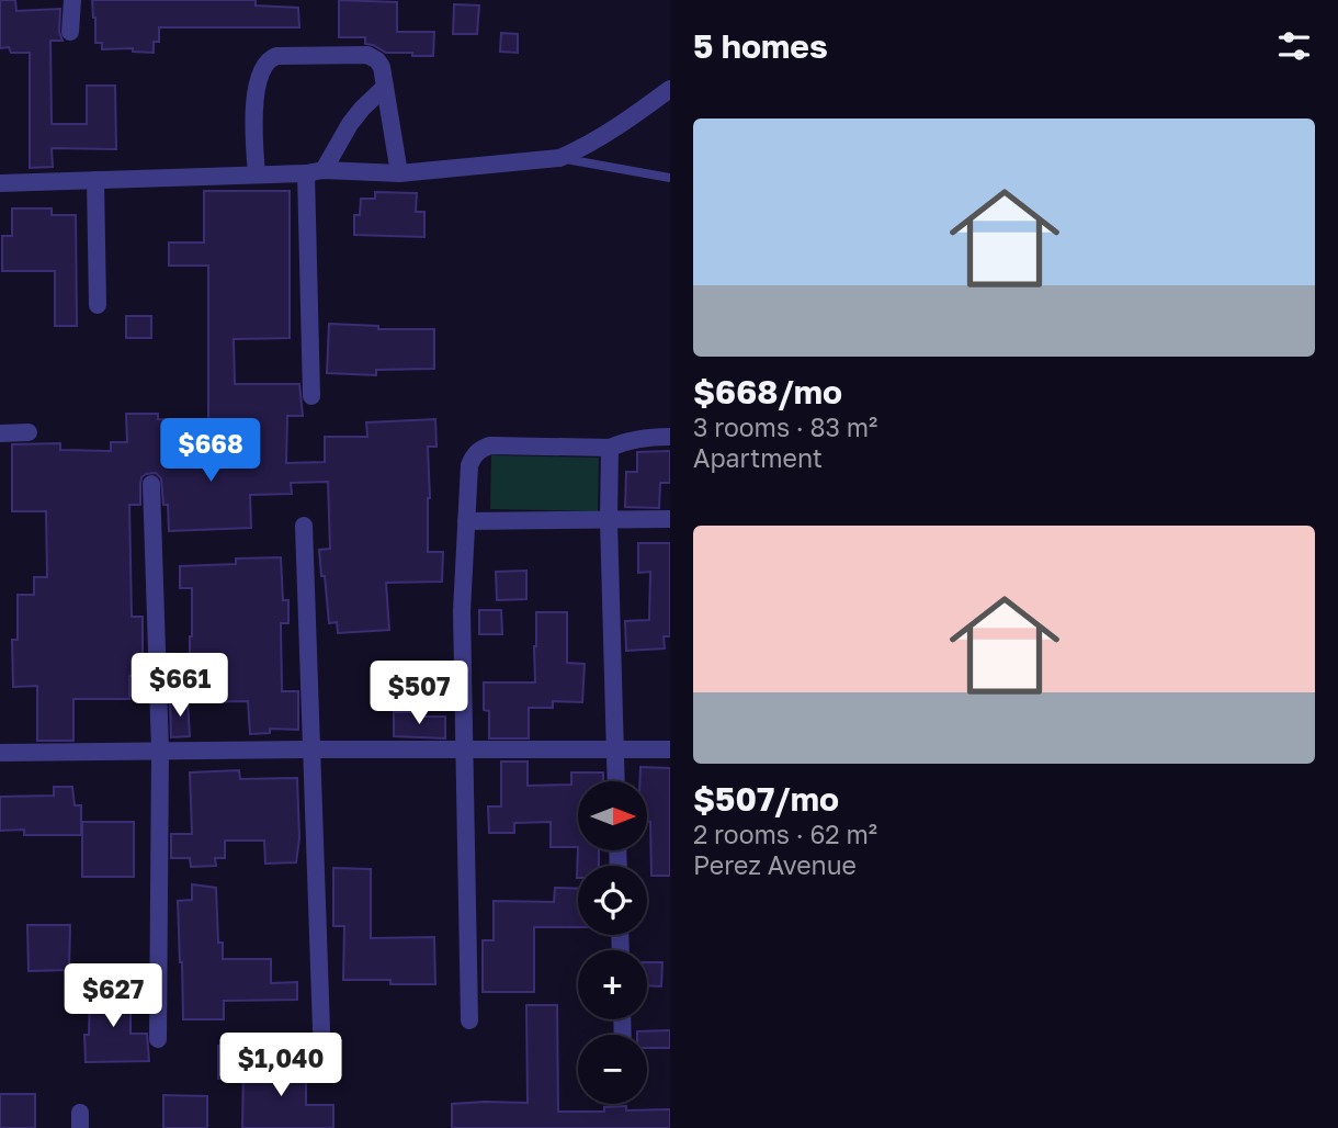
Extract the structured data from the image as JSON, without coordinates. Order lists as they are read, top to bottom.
{
  "north": "right",
  "page": {
    "heading": "5 homes",
    "list": [
      {
        "name": "$668/mo",
        "note": "3 rooms · 83 m² · Apartment"
      },
      {
        "name": "$507/mo",
        "note": "2 rooms · 62 m² · Perez Avenue"
      }
    ],
    "price": [
      "$668",
      "$661",
      "$507",
      "$627",
      "$1,040"
    ],
    "map_buttons": ["+", "−"]
  }
}
